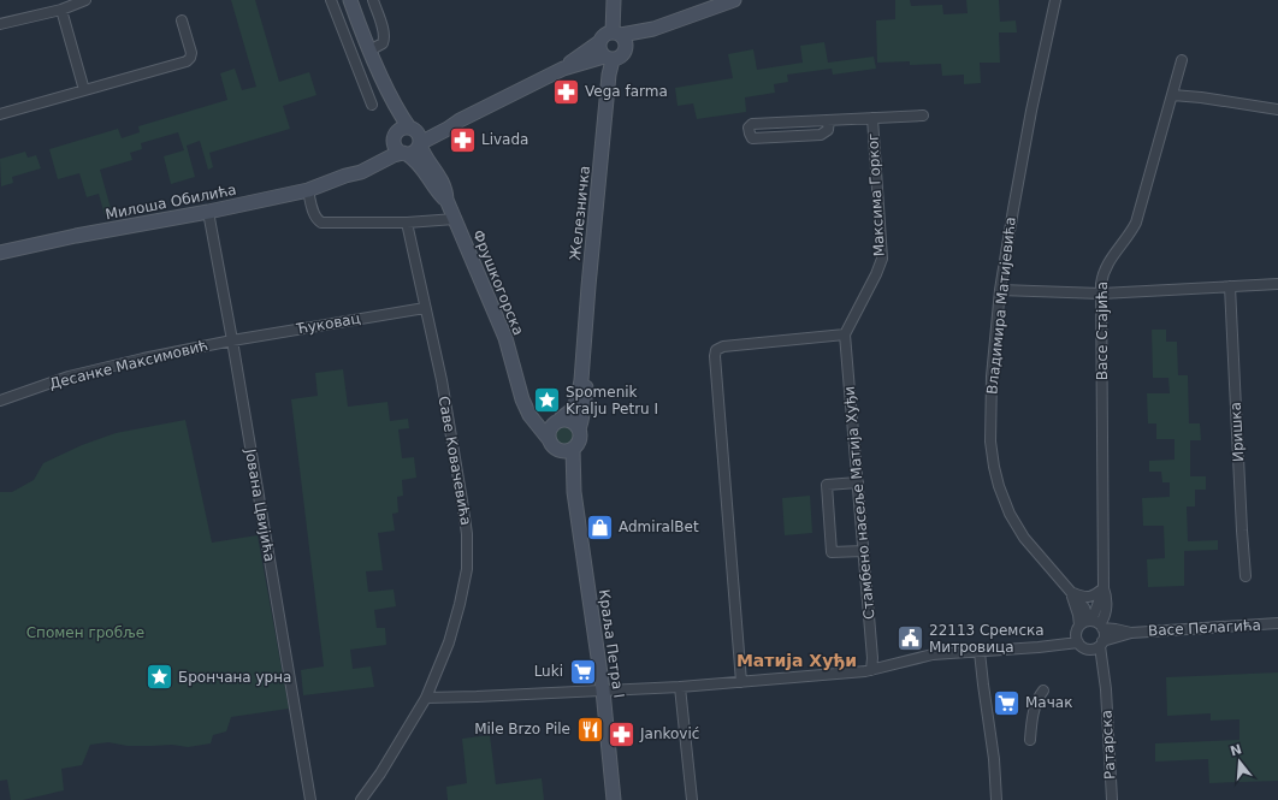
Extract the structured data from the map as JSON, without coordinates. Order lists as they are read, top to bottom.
{
  "streets": {
    "street": [
      "Максима Горког",
      "Милоша Обилића",
      "Железничка",
      "Фрушкогорска",
      "Владимира Матијевића",
      "Ћуковац",
      "Васе Стајића",
      "Десанке Максимовић",
      "Иришка",
      "Саве Ковачевића",
      "Стамбено насеље Матија Хуђи",
      "Јована Цвијића",
      "Васе Пелагића",
      "Краља Петра I",
      "Ратарска"
    ]
  },
  "crossings": [
    ["Максима Горког", "Стамбено насеље Матија Хуђи"],
    ["Милоша Обилића", "Фрушкогорска"],
    ["Милоша Обилића", "Јована Цвијића"],
    ["Железничка", "Фрушкогорска"],
    ["Железничка", "Краља Петра I"],
    ["Фрушкогорска", "Краља Петра I"],
    ["Владимира Матијевића", "Васе Стајића"],
    ["Владимира Матијевића", "Васе Пелагића"],
    ["Владимира Матијевића", "Ратарска"],
    ["Ћуковац", "Десанке Максимовић"],
    ["Ћуковац", "Саве Ковачевића"],
    ["Ћуковац", "Јована Цвијића"],
    ["Васе Стајића", "Васе Пелагића"],
    ["Васе Стајића", "Ратарска"],
    ["Десанке Максимовић", "Јована Цвијића"],
    ["Васе Пелагића", "Ратарска"]
  ],
  "districts": ["Матија Хуђи"],
  "parks": ["Спомен гробље"],
  "places": {
    "pharmacy": ["Vega farma", "Livada", "Janković"],
    "place": ["Spomenik Kralju Petru I", "Брончана урна"],
    "shop": ["AdmiralBet"],
    "public building": ["22113 Сремска Митровица"],
    "supermarket": ["Luki", "Мачак"],
    "restaurant": ["Mile Brzo Pile"]
  },
  "north": "top"
}
